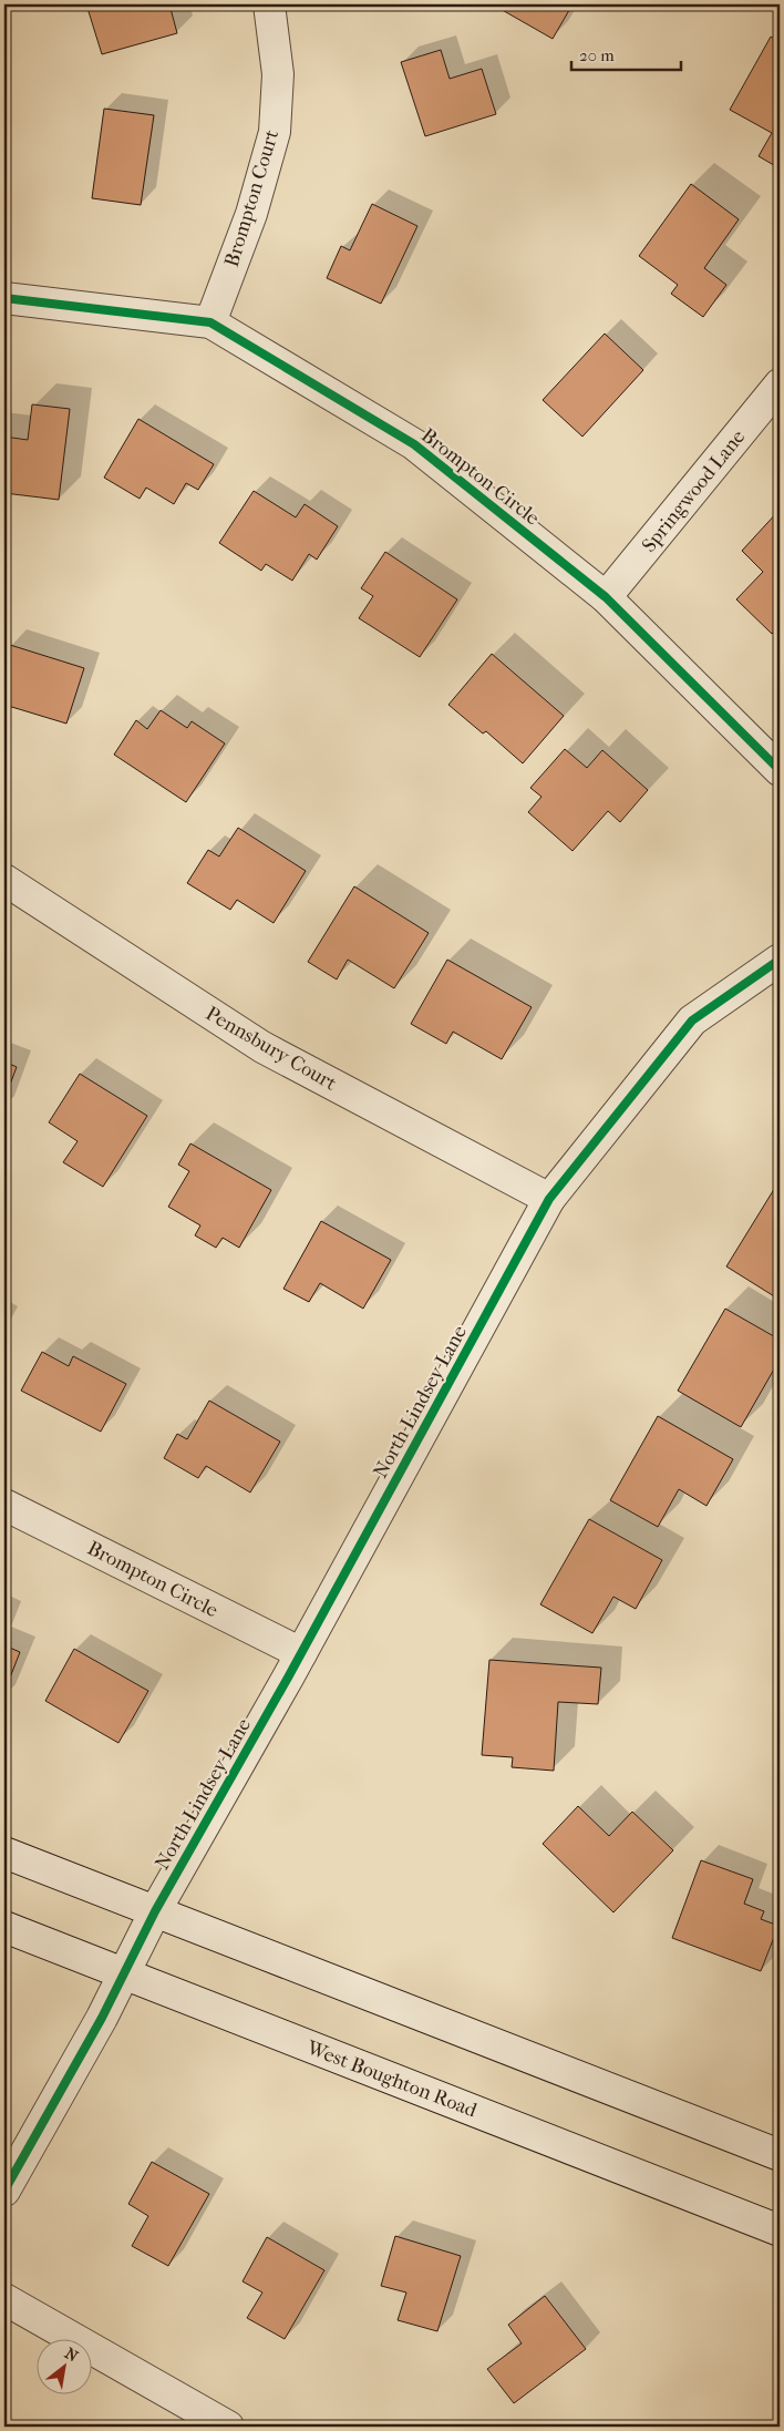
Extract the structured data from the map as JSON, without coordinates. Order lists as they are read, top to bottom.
{
  "streets": {
    "street": [
      "Brompton Court",
      "Brompton Circle",
      "Springwood Lane",
      "Pennsbury Court",
      "North Lindsey Lane",
      "West Boughton Road"
    ]
  },
  "crossings": [
    ["Brompton Court", "Brompton Circle"],
    ["Brompton Circle", "Springwood Lane"],
    ["Brompton Circle", "North Lindsey Lane"],
    ["Pennsbury Court", "North Lindsey Lane"],
    ["North Lindsey Lane", "West Boughton Road"]
  ],
  "scale_bar": "20 m",
  "north": "top right"
}
